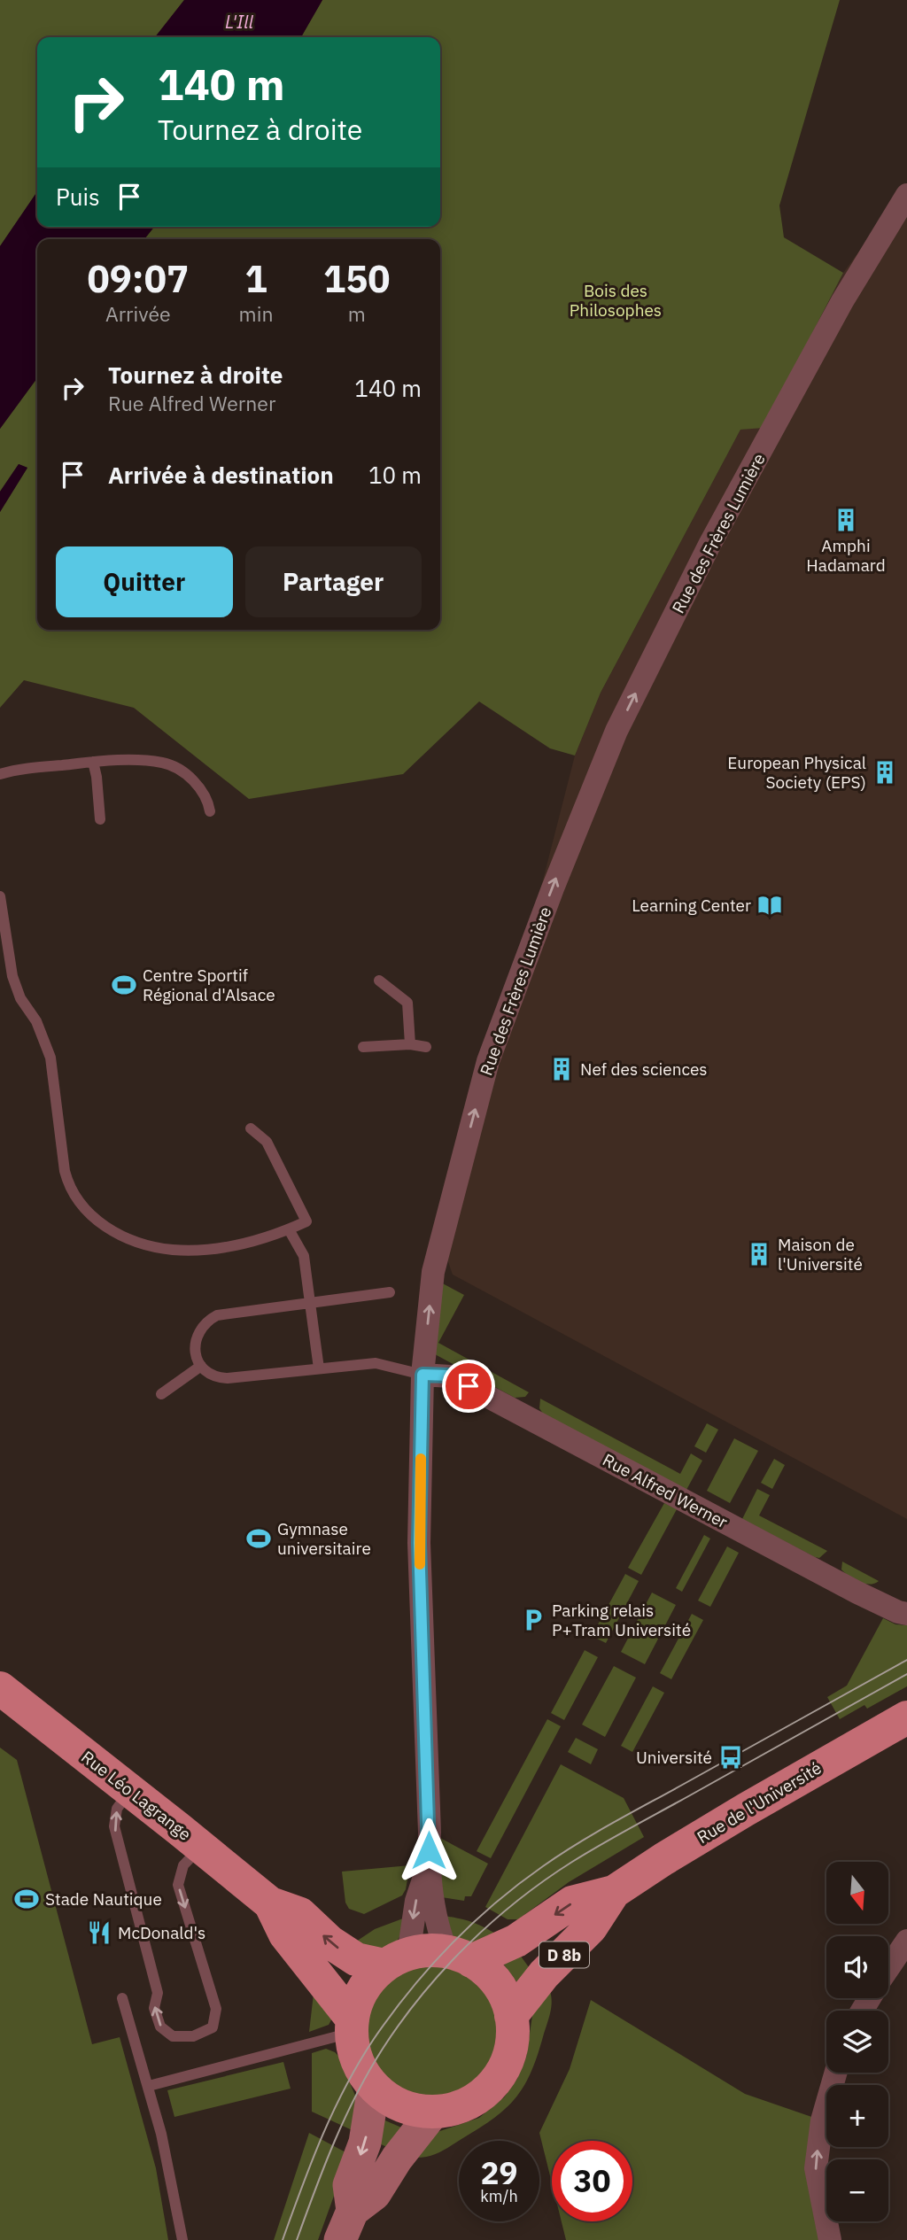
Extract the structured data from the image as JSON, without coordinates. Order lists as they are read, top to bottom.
{
  "streets": {
    "main road": ["Rue Léo Lagrange", "Rue de l'Université", "D 8b"],
    "street": ["Rue des Frères Lumière", "Rue Alfred Werner"]
  },
  "crossings": [
    ["Rue des Frères Lumière", "Rue Alfred Werner"],
    ["Rue des Frères Lumière", "Rue Léo Lagrange"],
    ["Rue des Frères Lumière", "Rue de l'Université"],
    ["Rue Léo Lagrange", "Rue de l'Université"]
  ],
  "one_way": ["Rue des Frères Lumière"],
  "water": ["L'Ill"],
  "parks": ["Bois des Philosophes"],
  "places": {
    "building": [
      "Amphi Hadamard",
      "European Physical Society (EPS)",
      "Nef des sciences",
      "Maison de l'Université"
    ],
    "library": ["Learning Center"],
    "sports": ["Centre Sportif Régional d'Alsace", "Gymnase universitaire", "Stade Nautique"],
    "parking": ["Parking relais P+Tram Université"],
    "bus stop": ["Université"],
    "restaurant": ["McDonald's"]
  },
  "north": "bottom",
  "page": {
    "turn": ["140 m", "Tournez à droite"],
    "then": "Puis",
    "eta": [
      "09:07",
      "Arrivée",
      "1",
      "min",
      "150",
      "m"
    ],
    "list": [
      {
        "name": "Tournez à droite",
        "note": "Rue Alfred Werner",
        "value": "140 m"
      },
      {
        "name": "Arrivée à destination",
        "value": "10 m"
      }
    ],
    "buttons": ["Quitter", "Partager"],
    "map_buttons": ["+", "−"],
    "speed": "29 km/h",
    "limit": "30"
  }
}
